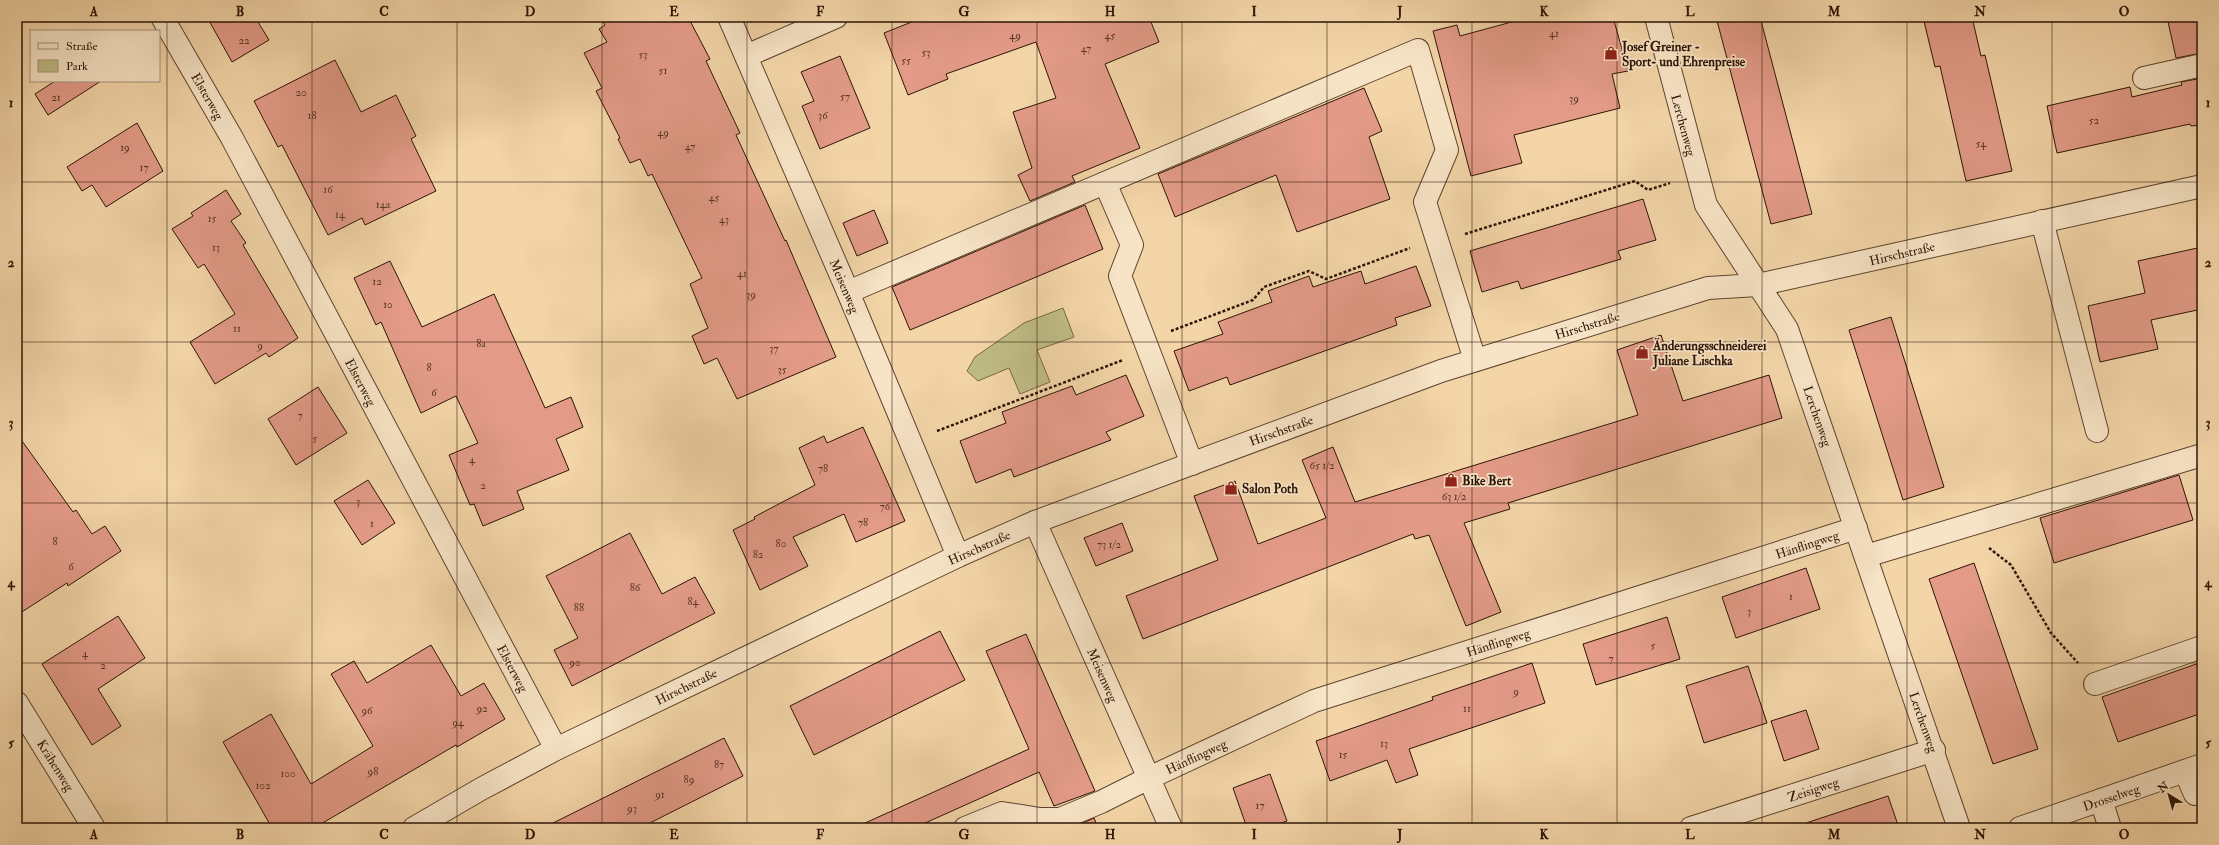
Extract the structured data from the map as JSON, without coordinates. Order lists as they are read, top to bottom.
{
  "streets": {
    "street": [
      "Elsterweg",
      "Lerchenweg",
      "Hirschstraße",
      "Meisenweg",
      "Hänflingweg",
      "Krähenweg",
      "Zeisigweg",
      "Drosselweg"
    ]
  },
  "crossings": [
    ["Elsterweg", "Hirschstraße"],
    ["Lerchenweg", "Hirschstraße"],
    ["Lerchenweg", "Hänflingweg"],
    ["Lerchenweg", "Zeisigweg"],
    ["Hirschstraße", "Meisenweg"],
    ["Meisenweg", "Hänflingweg"]
  ],
  "places": {
    "shop": [
      "Josef Greiner - Sport- und Ehrenpreise",
      "Änderungsschneiderei Juliane Lischka",
      "Bike Bert",
      "Salon Poth"
    ]
  },
  "house_numbers": [
    "41",
    "49",
    "45",
    "22",
    "47",
    "53",
    "53",
    "55",
    "51",
    "20",
    "57",
    "21",
    "39",
    "18",
    "36",
    "52",
    "49",
    "54",
    "47",
    "19",
    "17",
    "16",
    "45",
    "14a",
    "14",
    "15",
    "43",
    "13",
    "41",
    "12",
    "39",
    "10",
    "11",
    "8a",
    "9",
    "37",
    "8",
    "35",
    "6",
    "7",
    "5",
    "4",
    "65 1/2",
    "78",
    "2",
    "63 1/2",
    "3",
    "76",
    "78",
    "1",
    "8",
    "80",
    "73 1/2",
    "82",
    "6",
    "86",
    "1",
    "84",
    "88",
    "3",
    "5",
    "4",
    "7",
    "90",
    "2",
    "9",
    "92",
    "11",
    "96",
    "94",
    "13",
    "15",
    "87",
    "98",
    "100",
    "89",
    "102",
    "91",
    "17",
    "93"
  ],
  "legend": ["Straße", "Park"],
  "north": "top left",
  "grid": {
    "columns": [
      "A",
      "B",
      "C",
      "D",
      "E",
      "F",
      "G",
      "H",
      "I",
      "J",
      "K",
      "L",
      "M",
      "N",
      "O"
    ],
    "rows": [
      "1",
      "2",
      "3",
      "4",
      "5"
    ]
  }
}
